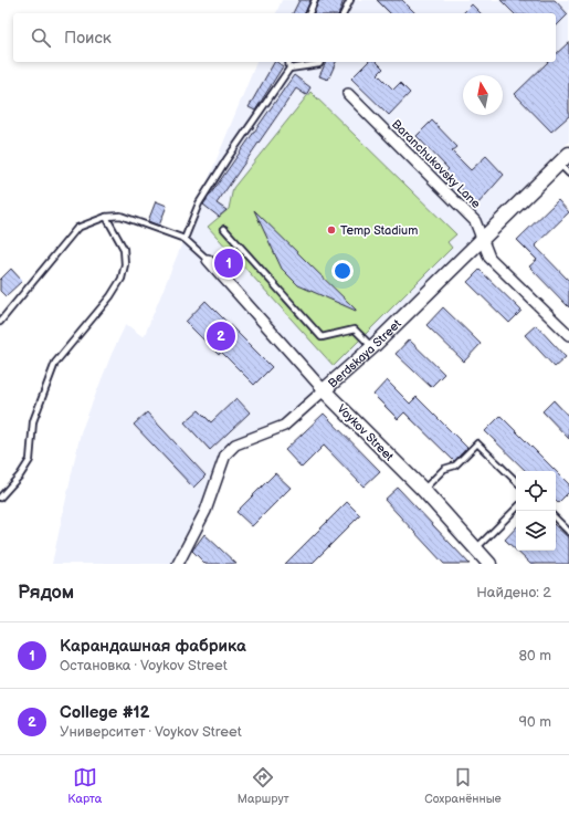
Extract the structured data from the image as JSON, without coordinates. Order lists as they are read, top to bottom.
{
  "streets": {
    "street": ["Baranchukovsky Lane", "Berdskaya Street", "Voykov Street"]
  },
  "crossings": [
    ["Baranchukovsky Lane", "Berdskaya Street"],
    ["Berdskaya Street", "Voykov Street"]
  ],
  "places": ["Temp Stadium"],
  "north": "top",
  "page": {
    "search": "Поиск",
    "pins": ["1", "2"],
    "heading": ["Рядом", "Найдено: 2"],
    "list": [
      {
        "mark": "1",
        "name": "Карандашная фабрика",
        "note": "Остановка · Voykov Street",
        "value": "80 m"
      },
      {
        "mark": "2",
        "name": "College #12",
        "note": "Университет · Voykov Street",
        "value": "90 m"
      }
    ],
    "nav": ["Карта", "Маршрут", "Сохранённые"]
  }
}
